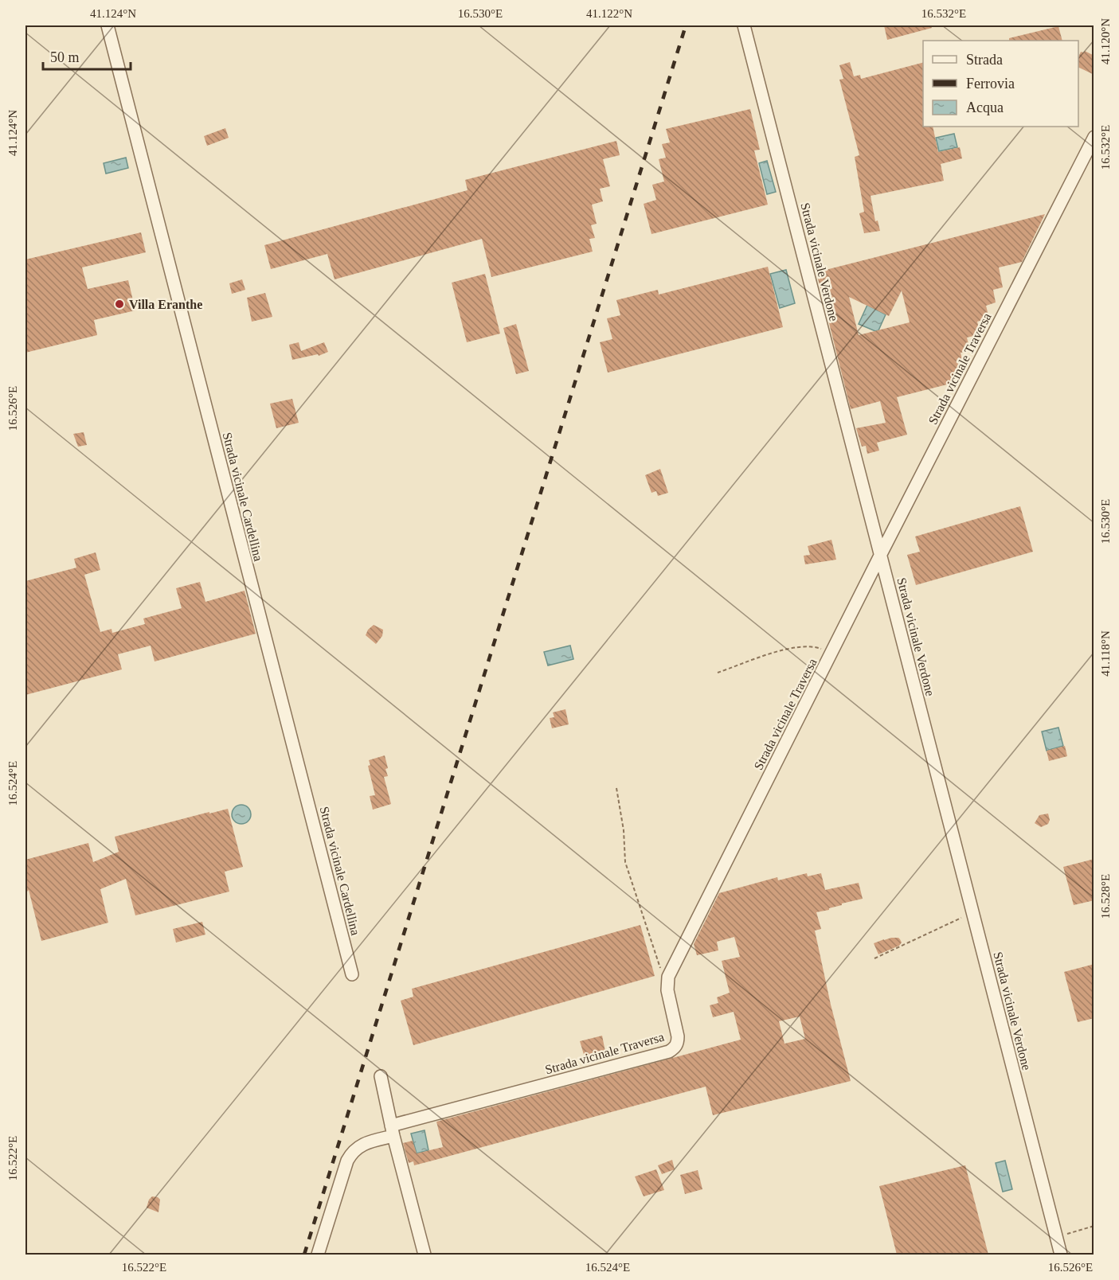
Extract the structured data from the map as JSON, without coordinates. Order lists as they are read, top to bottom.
{
  "streets": {
    "street": ["Strada vicinale Verdone", "Strada vicinale Traversa", "Strada vicinale Cardellina"]
  },
  "crossings": [
    ["Strada vicinale Verdone", "Strada vicinale Traversa"]
  ],
  "places": ["Villa Eranthe"],
  "legend": ["Strada", "Ferrovia", "Acqua"],
  "scale_bar": "50 m",
  "coordinates": [
    "41.124°N",
    "16.530°E",
    "41.122°N",
    "16.532°E",
    "41.120°N",
    "16.526°E",
    "41.118°N",
    "16.524°E",
    "16.528°E",
    "16.522°E"
  ]
}
